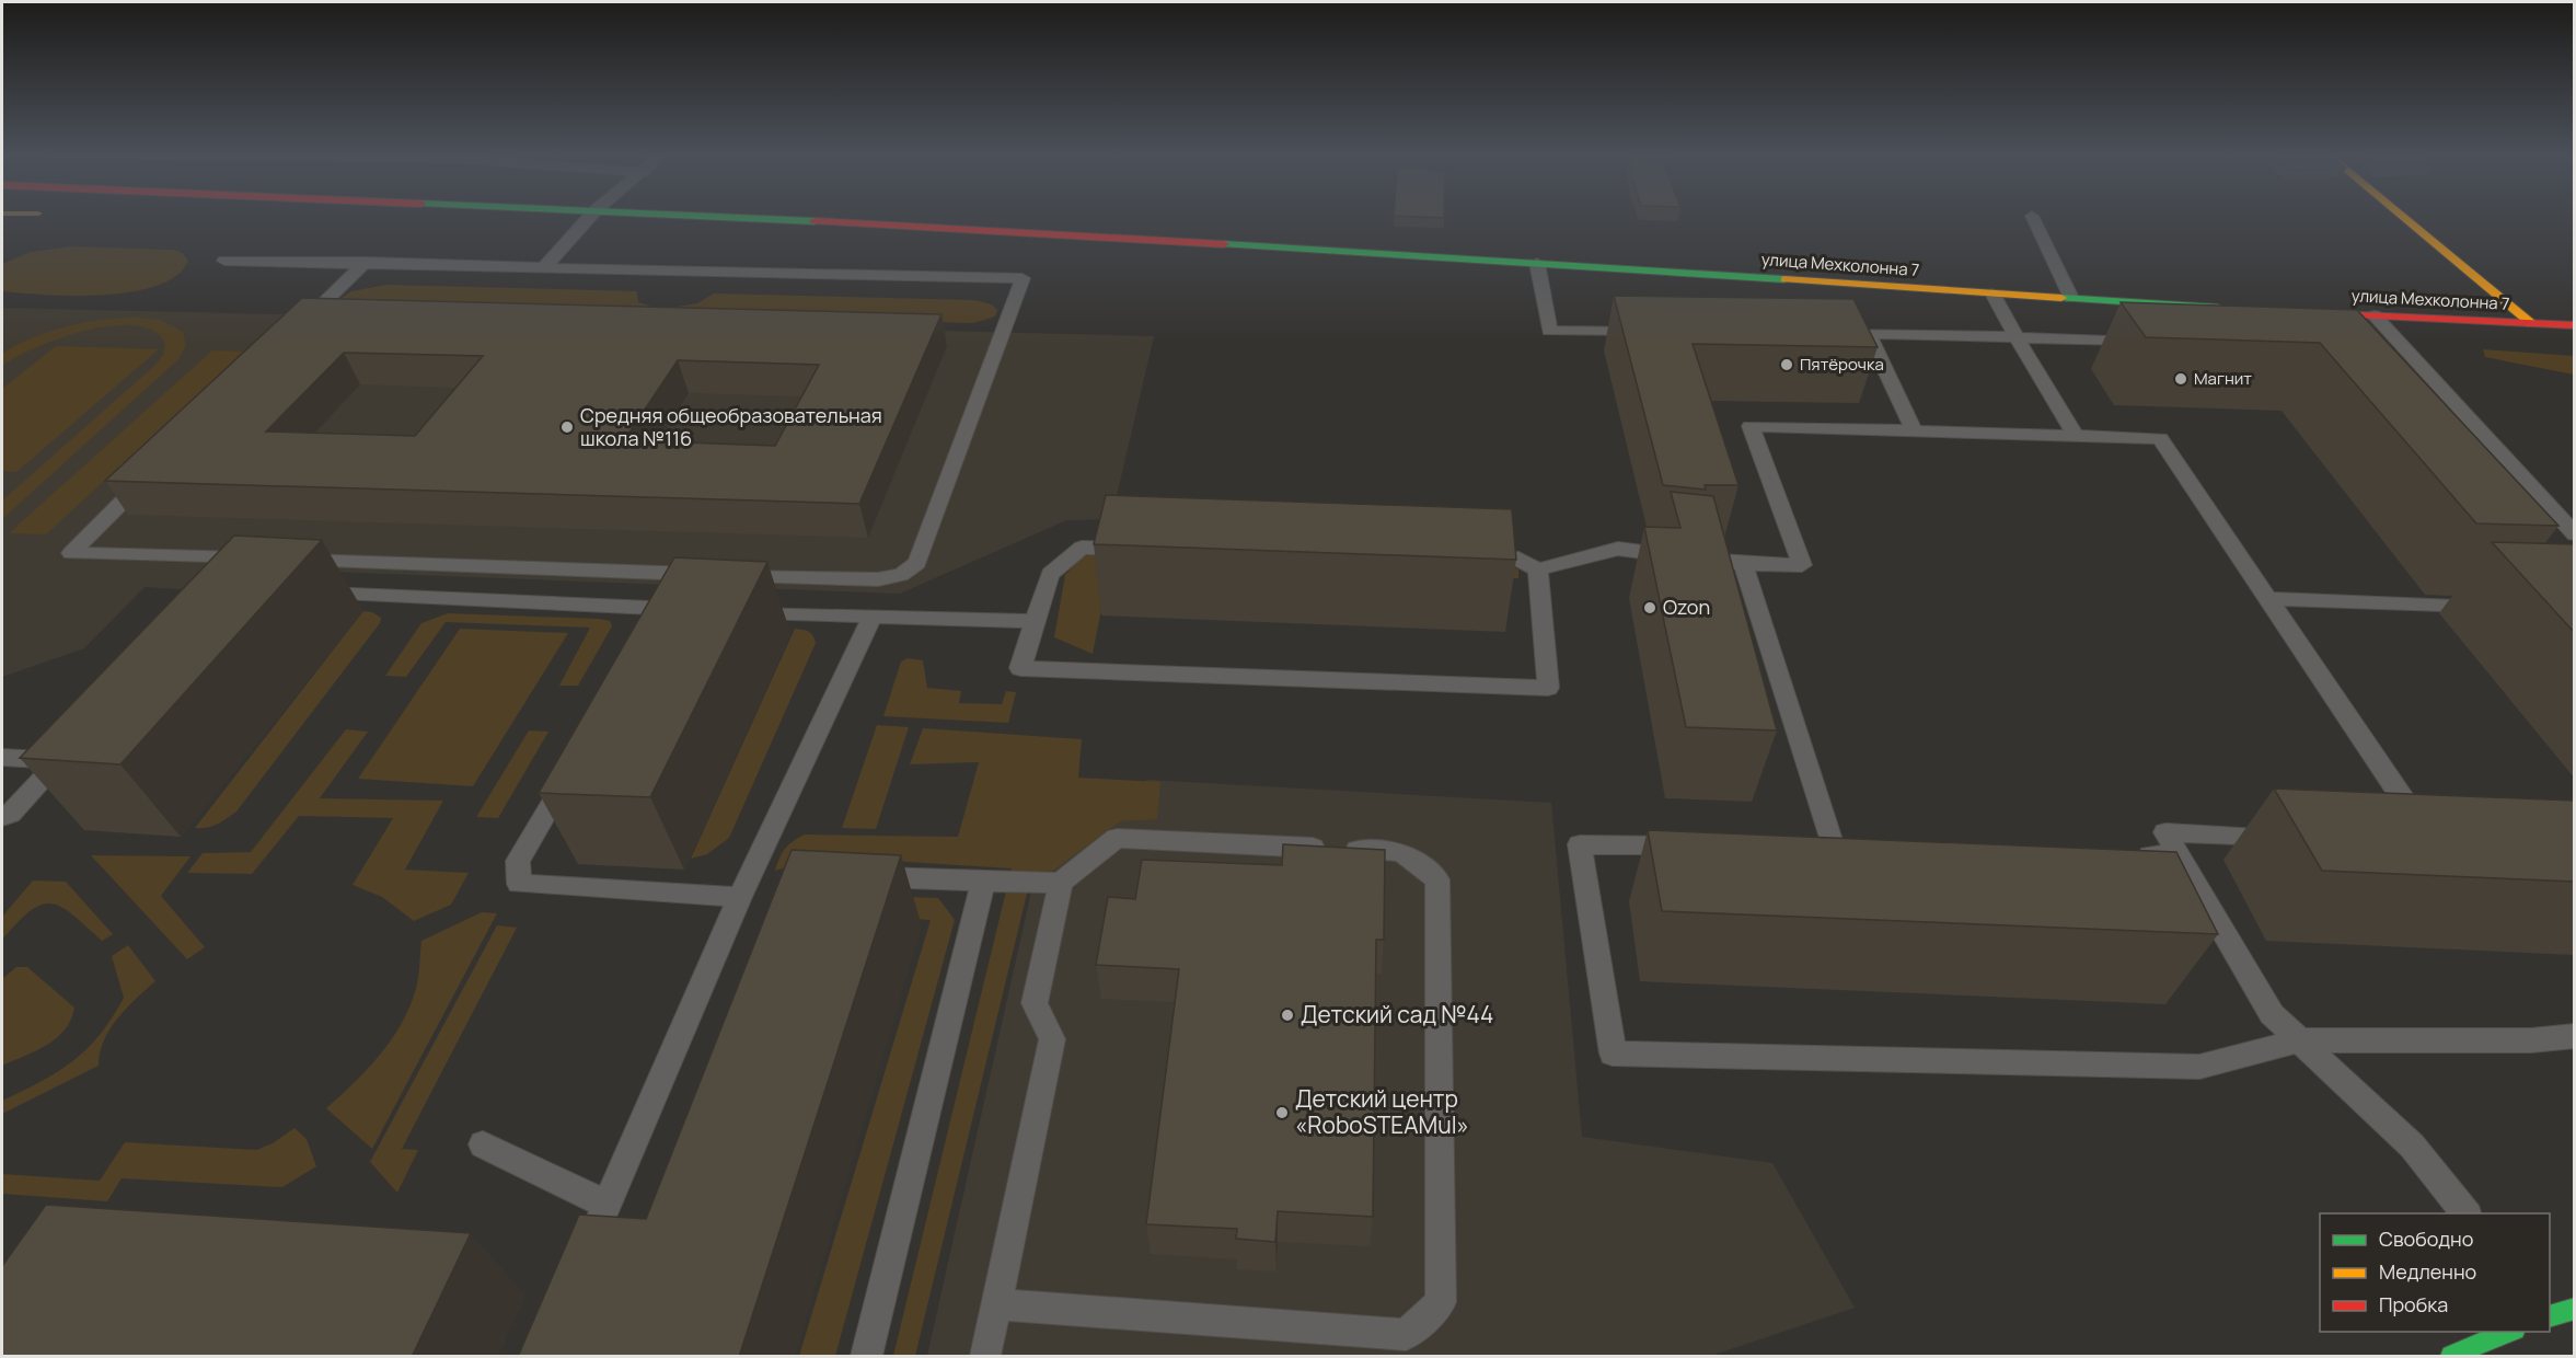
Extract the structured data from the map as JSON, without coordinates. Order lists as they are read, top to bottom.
{
  "streets": {
    "street": ["улица Мехколонна 7"]
  },
  "places": [
    "Пятёрочка",
    "Магнит",
    "Средняя общеобразовательная школа №116",
    "Ozon",
    "Детский сад №44",
    "Детский центр «RoboSTEAMul»"
  ],
  "legend": ["Свободно", "Медленно", "Пробка"]
}
